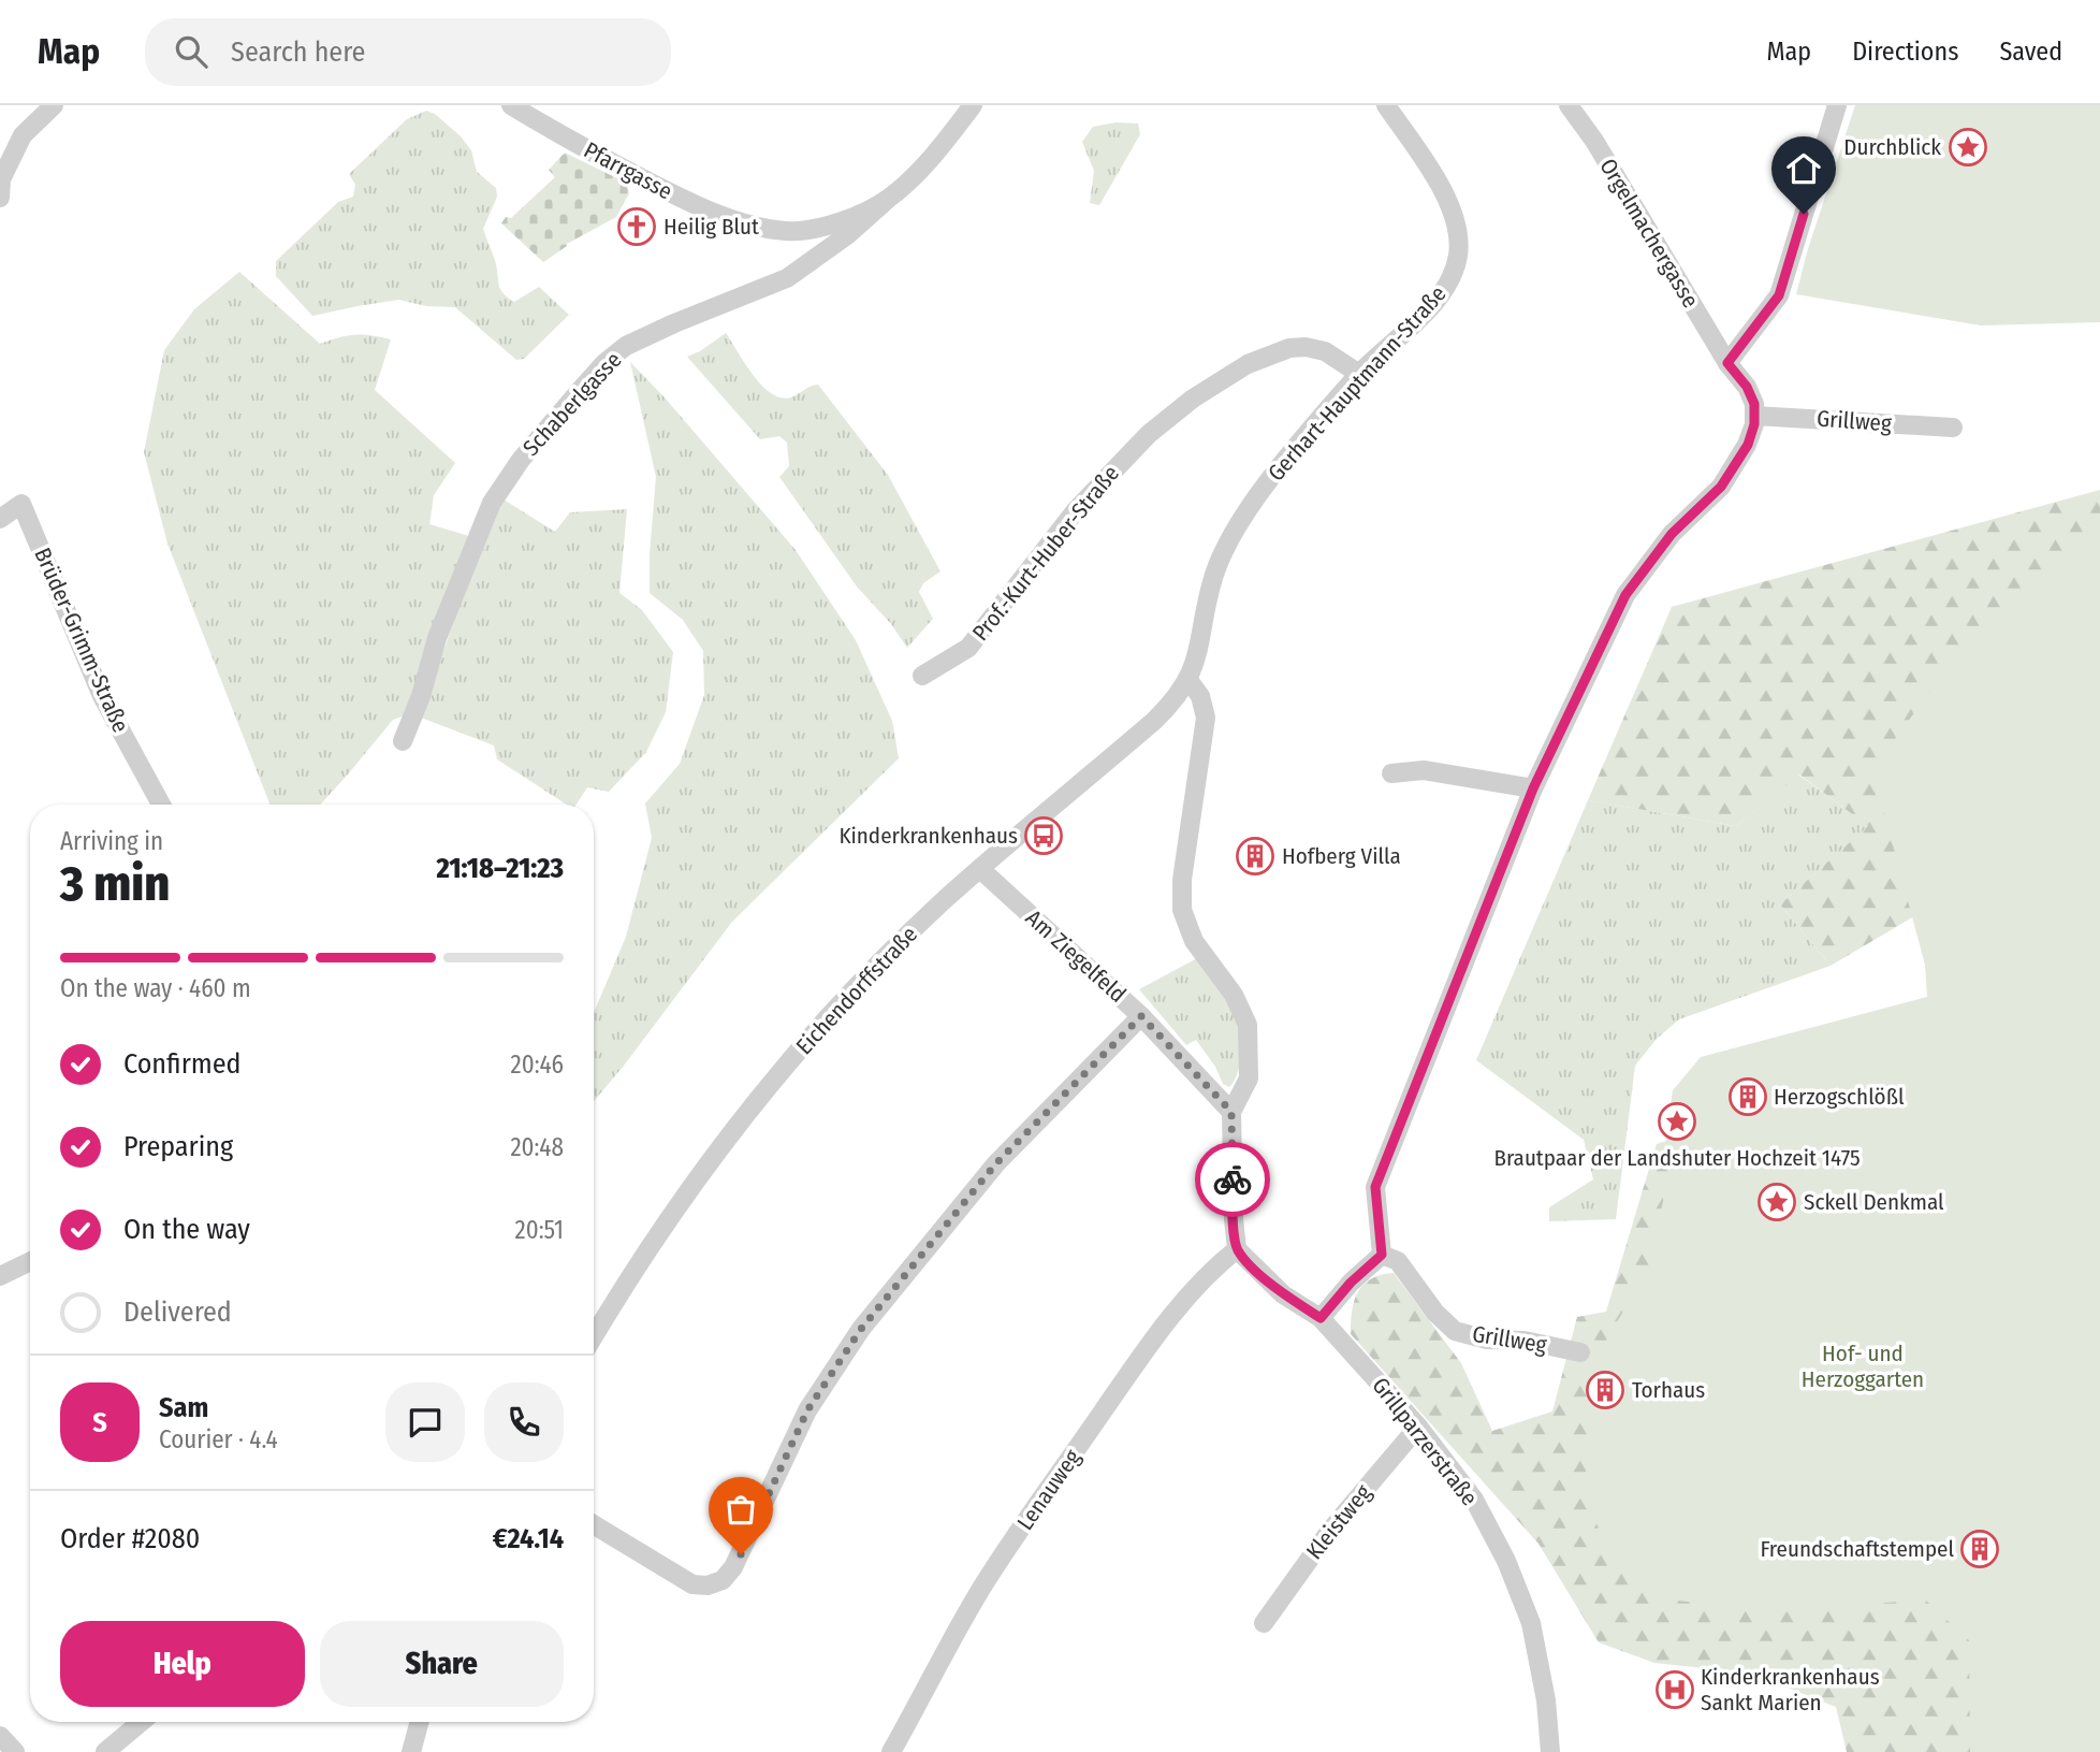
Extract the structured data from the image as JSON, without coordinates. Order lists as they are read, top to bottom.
{
  "streets": {
    "street": [
      "Pfarrgasse",
      "Orgelmachergasse",
      "Gerhart-Hauptmann-Straße",
      "Schaberlgasse",
      "Grillweg",
      "Prof.-Kurt-Huber-Straße",
      "Brüder-Grimm-Straße",
      "Am Ziegelfeld",
      "Eichendorffstraße",
      "Grillparzerstraße",
      "Lenauweg",
      "Kleistweg"
    ]
  },
  "crossings": [
    ["Pfarrgasse", "Schaberlgasse"],
    ["Gerhart-Hauptmann-Straße", "Prof.-Kurt-Huber-Straße"],
    ["Gerhart-Hauptmann-Straße", "Eichendorffstraße"],
    ["Am Ziegelfeld", "Eichendorffstraße"],
    ["Grillparzerstraße", "Kleistweg"]
  ],
  "parks": ["Hof- und Herzoggarten"],
  "places": {
    "place": ["Durchblick", "Brautpaar der Landshuter Hochzeit 1475", "Sckell Denkmal"],
    "church": ["Heilig Blut"],
    "bus stop": ["Kinderkrankenhaus"],
    "building": [
      "Hofberg Villa",
      "Herzogschlößl",
      "Torhaus",
      "Freundschaftstempel"
    ],
    "hospital": ["Kinderkrankenhaus Sankt Marien"]
  },
  "page": {
    "header": "Map",
    "search": "Search here",
    "nav": ["Map", "Directions", "Saved"],
    "heading": ["3 min", "Arriving in", "21:18–21:23"],
    "panel": [
      "Sam",
      "Courier · 4.4",
      "Order #2080",
      "€24.14"
    ],
    "bar": "On the way · 460 m",
    "list": [
      ["Confirmed", "20:46"],
      ["Preparing", "20:48"],
      ["On the way", "20:51"],
      "Delivered"
    ],
    "round": "S",
    "buttons": ["Help", "Share"]
  }
}
